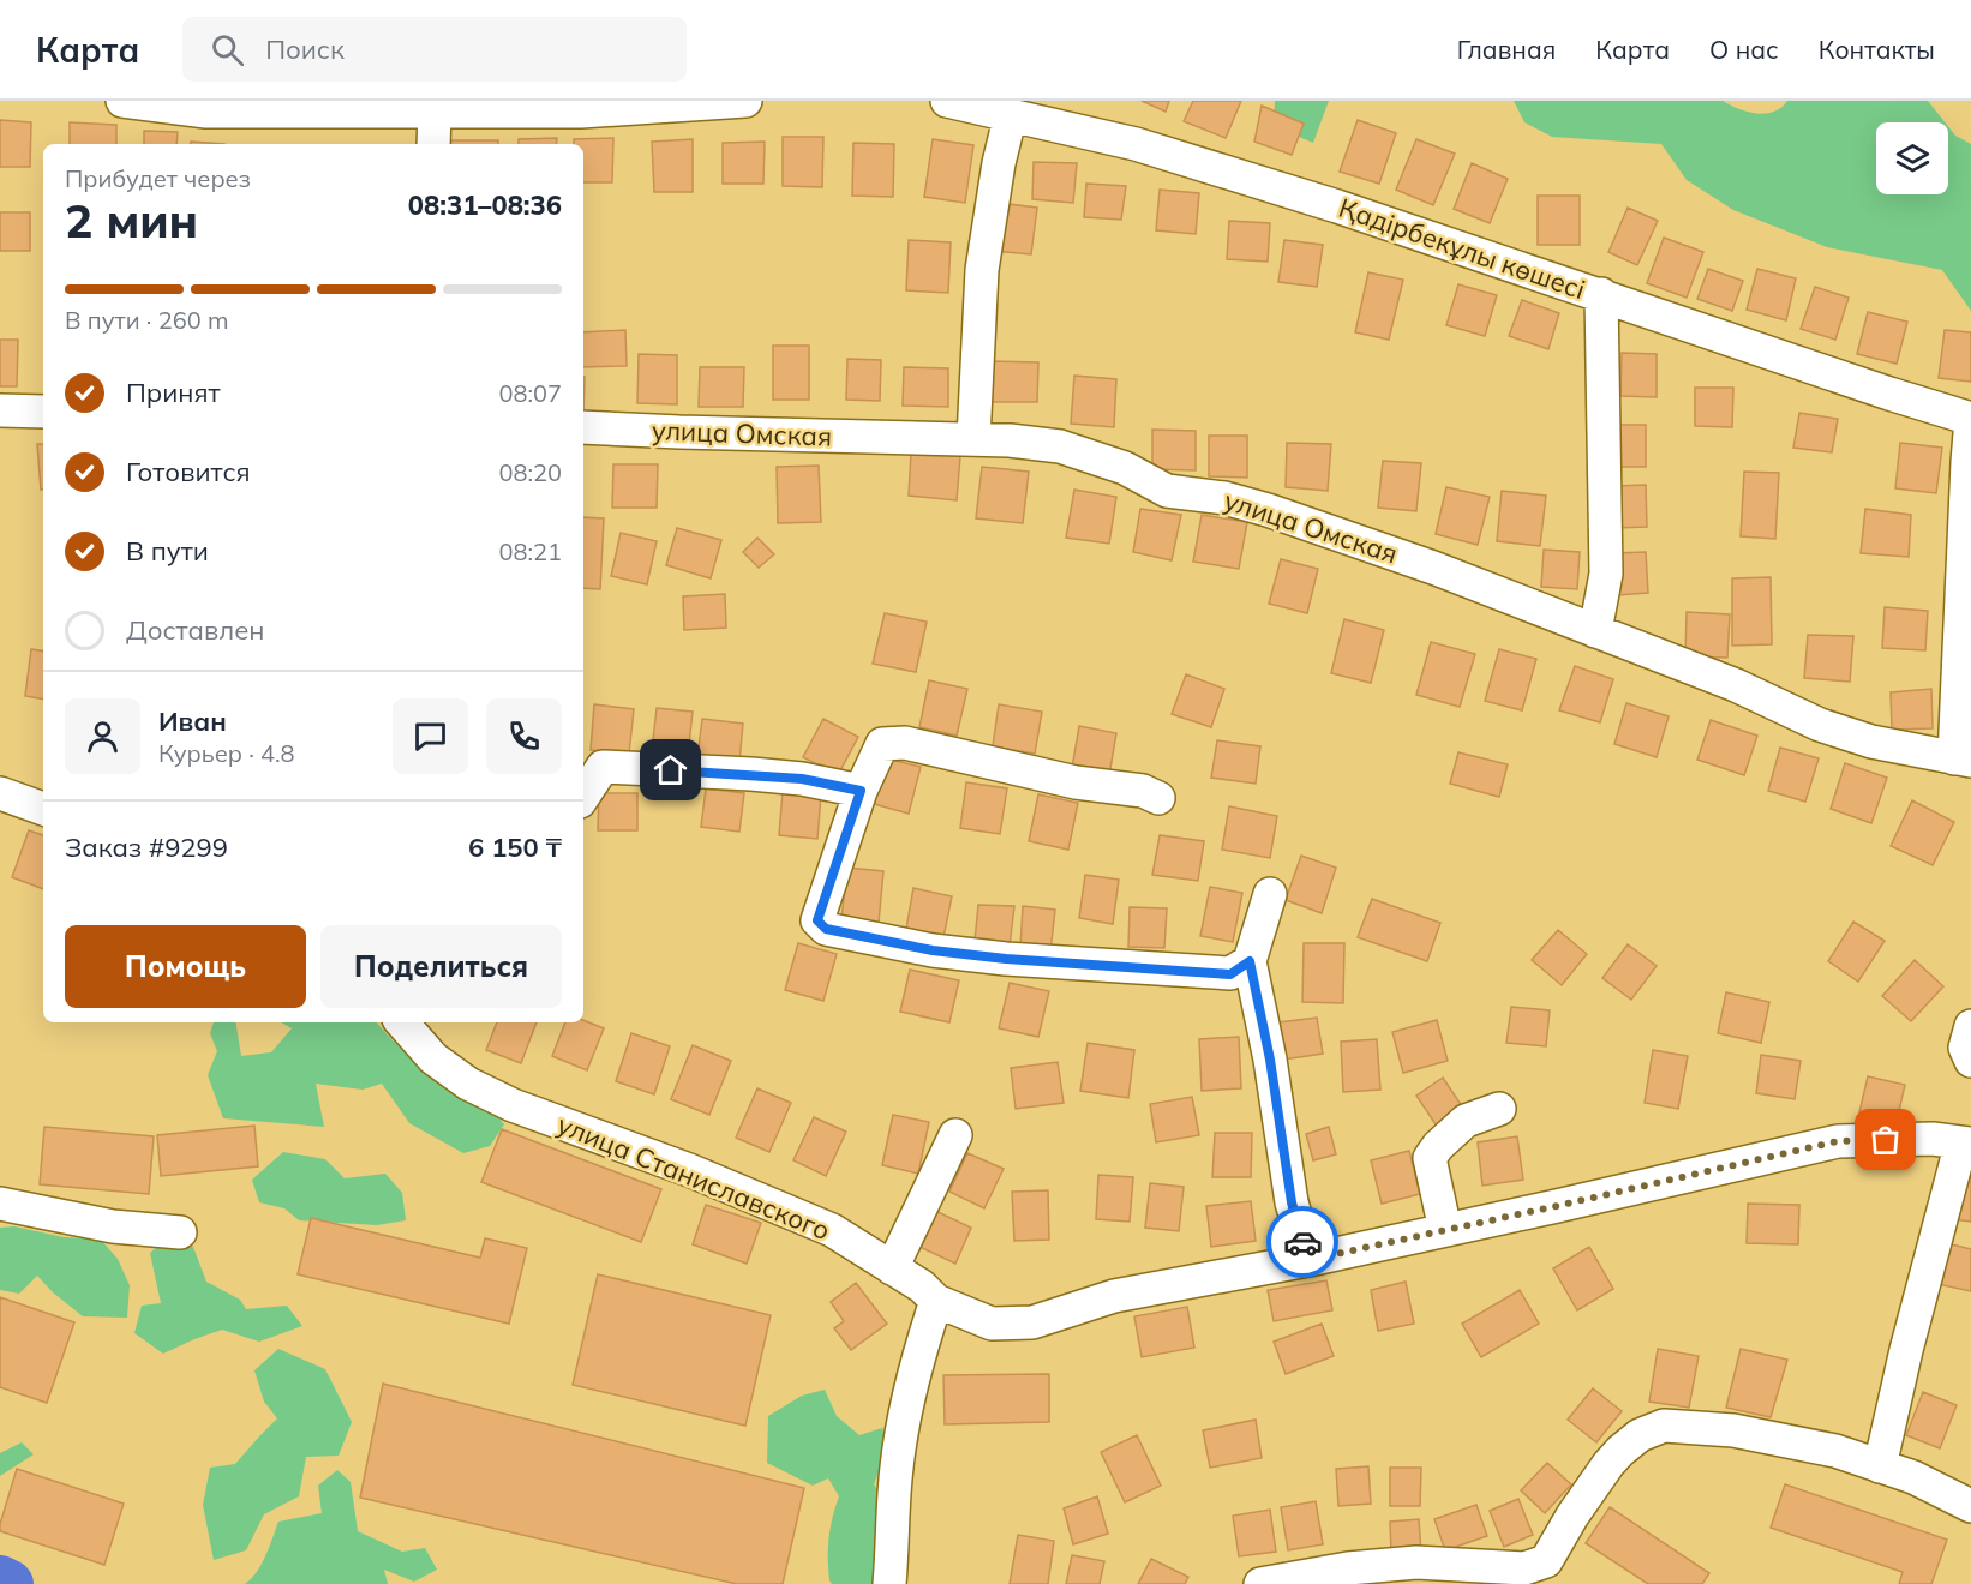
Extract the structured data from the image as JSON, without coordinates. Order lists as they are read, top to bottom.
{
  "streets": {
    "street": ["Қадірбекұлы көшесі", "улица Омская", "улица Станиславского"]
  },
  "page": {
    "header": "Карта",
    "search": "Поиск",
    "nav": [
      "Главная",
      "Карта",
      "О нас",
      "Контакты"
    ],
    "heading": ["2 мин", "Прибудет через", "08:31–08:36"],
    "panel": [
      "Иван",
      "Курьер · 4.8",
      "Заказ #9299",
      "6 150 ₸"
    ],
    "bar": "В пути · 260 m",
    "list": [
      ["Принят", "08:07"],
      ["Готовится", "08:20"],
      ["В пути", "08:21"],
      "Доставлен"
    ],
    "buttons": ["Помощь", "Поделиться"]
  }
}
